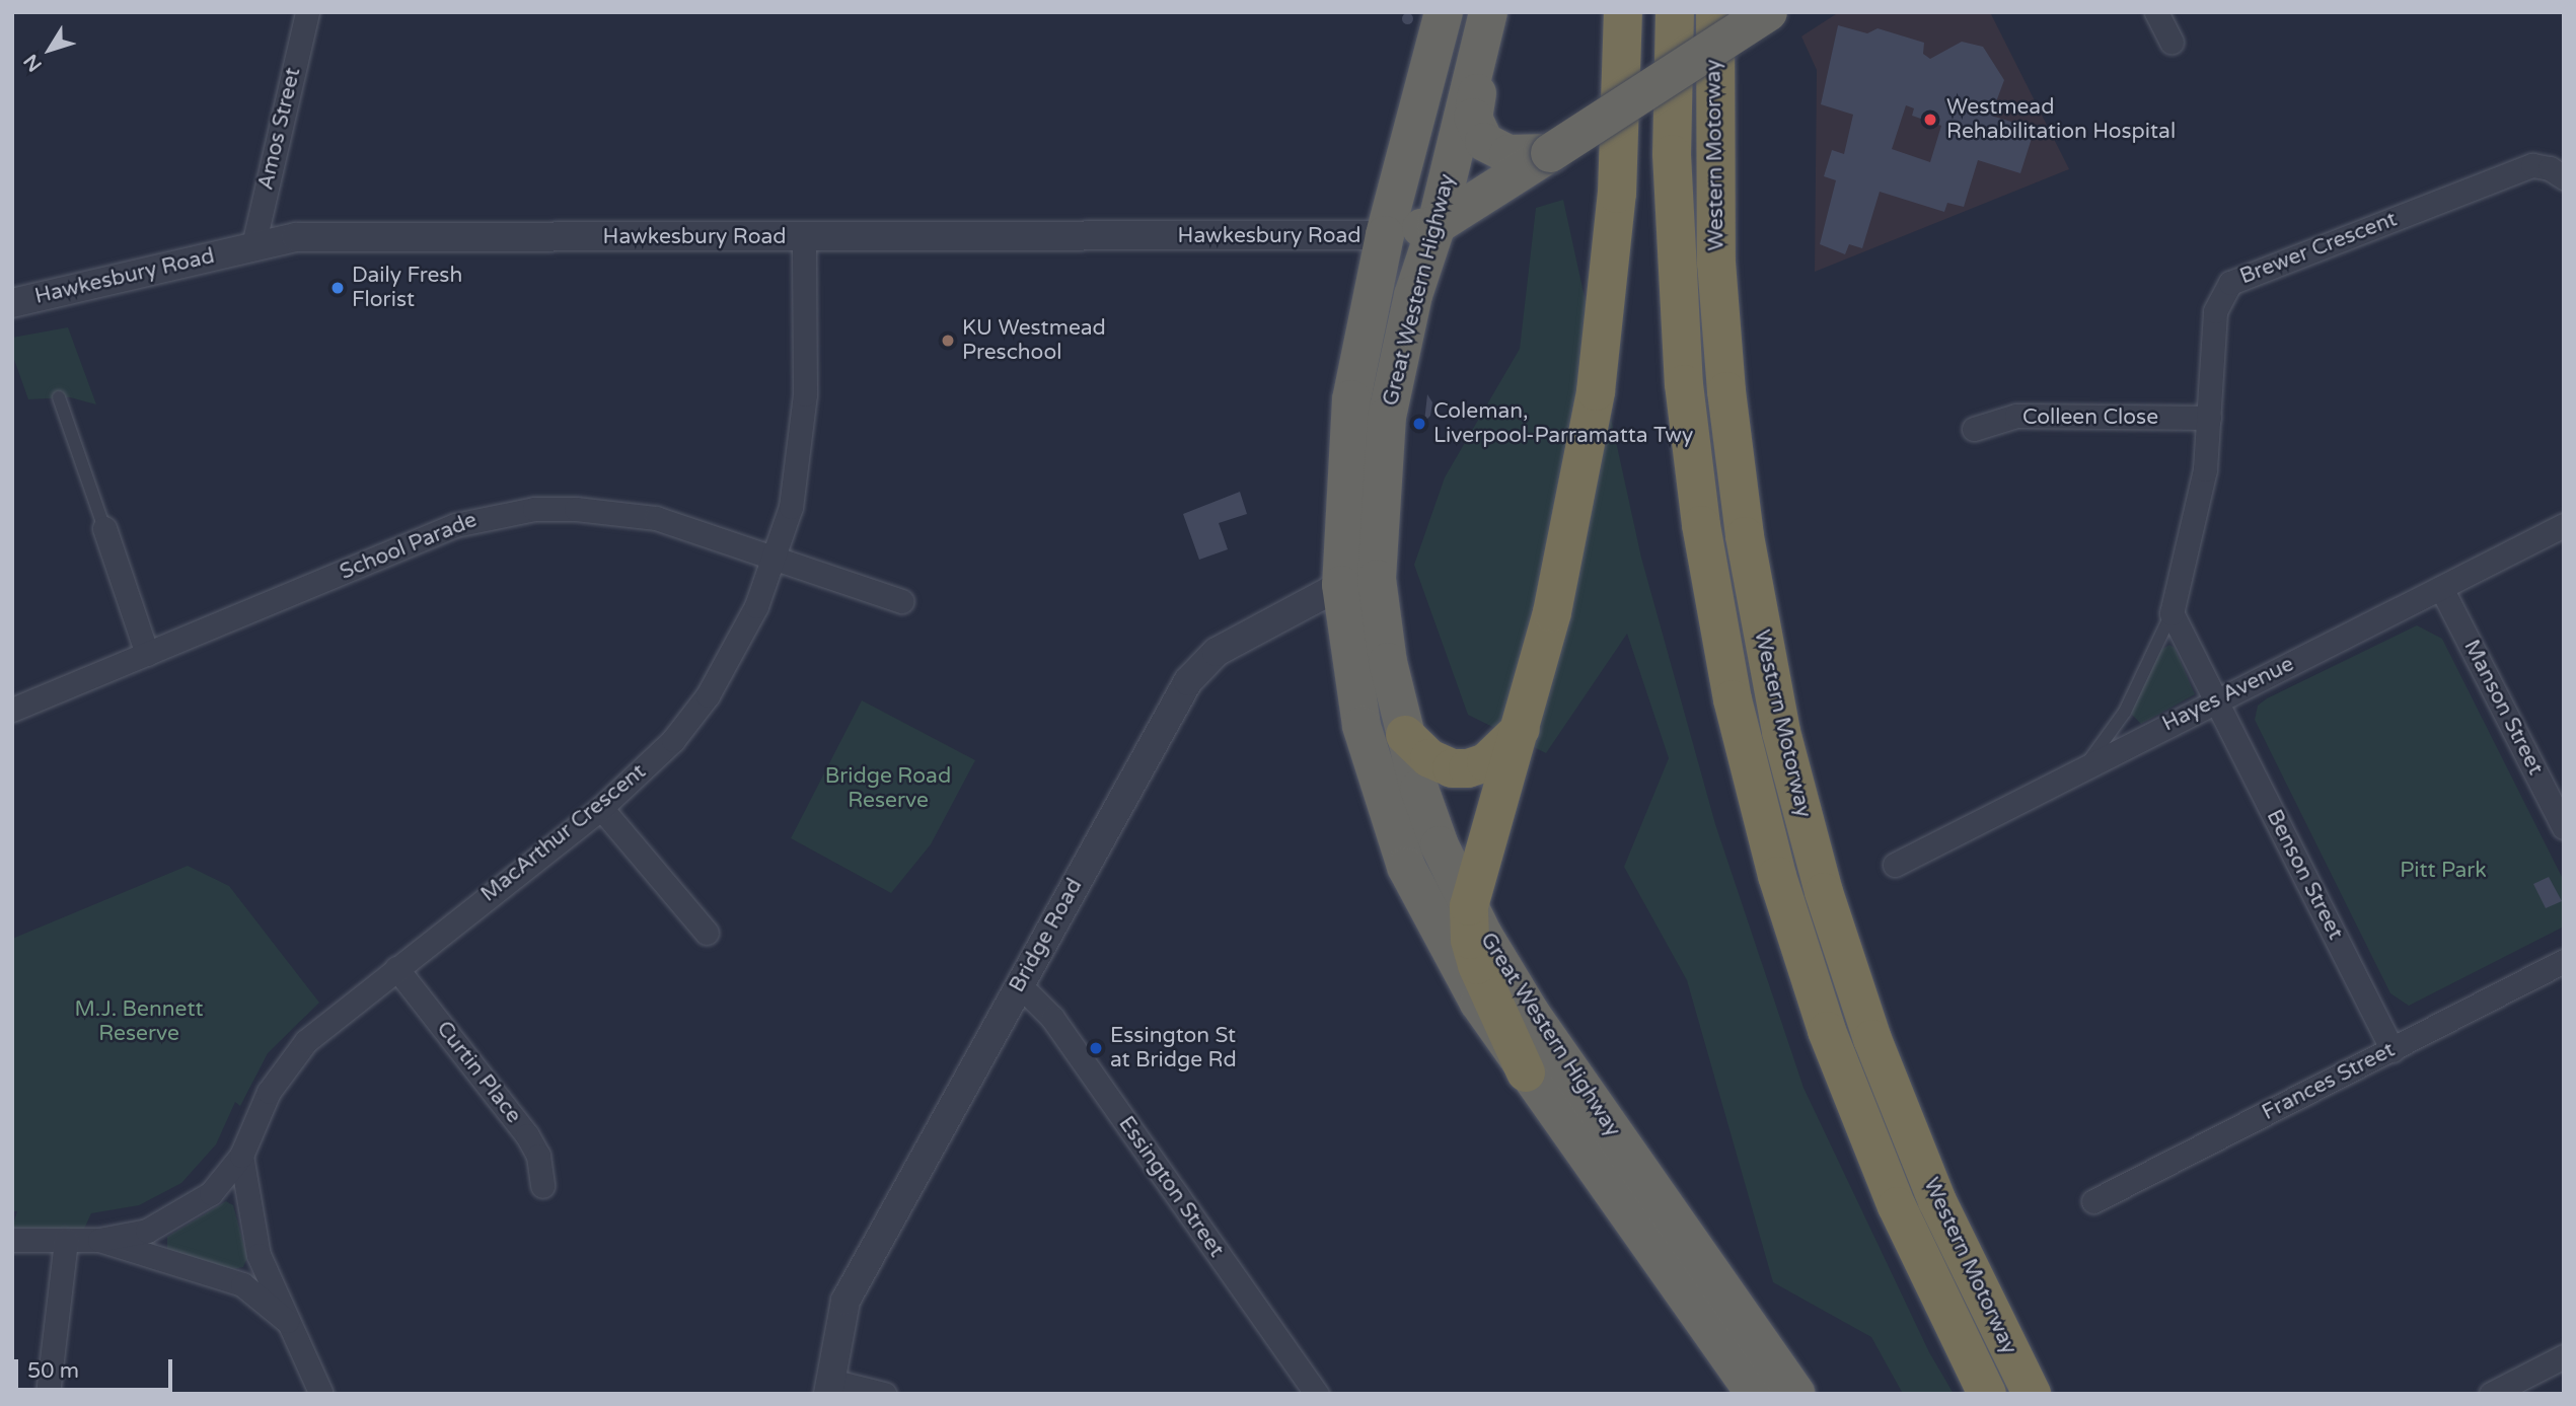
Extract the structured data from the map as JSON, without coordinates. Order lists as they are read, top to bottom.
{
  "streets": {
    "highway": ["Western Motorway", "Great Western Highway"],
    "street": [
      "Amos Street",
      "Hawkesbury Road",
      "Brewer Crescent",
      "Colleen Close",
      "School Parade",
      "Hayes Avenue",
      "Manson Street",
      "MacArthur Crescent",
      "Benson Street",
      "Bridge Road",
      "Curtin Place",
      "Frances Street",
      "Essington Street"
    ]
  },
  "crossings": [
    ["Amos Street", "Hawkesbury Road"],
    ["Hawkesbury Road", "Great Western Highway"],
    ["Hawkesbury Road", "MacArthur Crescent"],
    ["Brewer Crescent", "Colleen Close"],
    ["Brewer Crescent", "Hayes Avenue"],
    ["Great Western Highway", "Bridge Road"],
    ["School Parade", "MacArthur Crescent"],
    ["Hayes Avenue", "Manson Street"],
    ["Hayes Avenue", "Benson Street"],
    ["MacArthur Crescent", "Curtin Place"],
    ["Benson Street", "Frances Street"],
    ["Bridge Road", "Essington Street"]
  ],
  "parks": ["Bridge Road Reserve", "Pitt Park", "M.J. Bennett Reserve"],
  "places": [
    "Westmead Rehabilitation Hospital",
    "Daily Fresh Florist",
    "KU Westmead Preschool",
    "Coleman, Liverpool-Parramatta Twy",
    "Essington St at Bridge Rd"
  ],
  "scale_bar": "50 m",
  "north": "bottom left"
}
